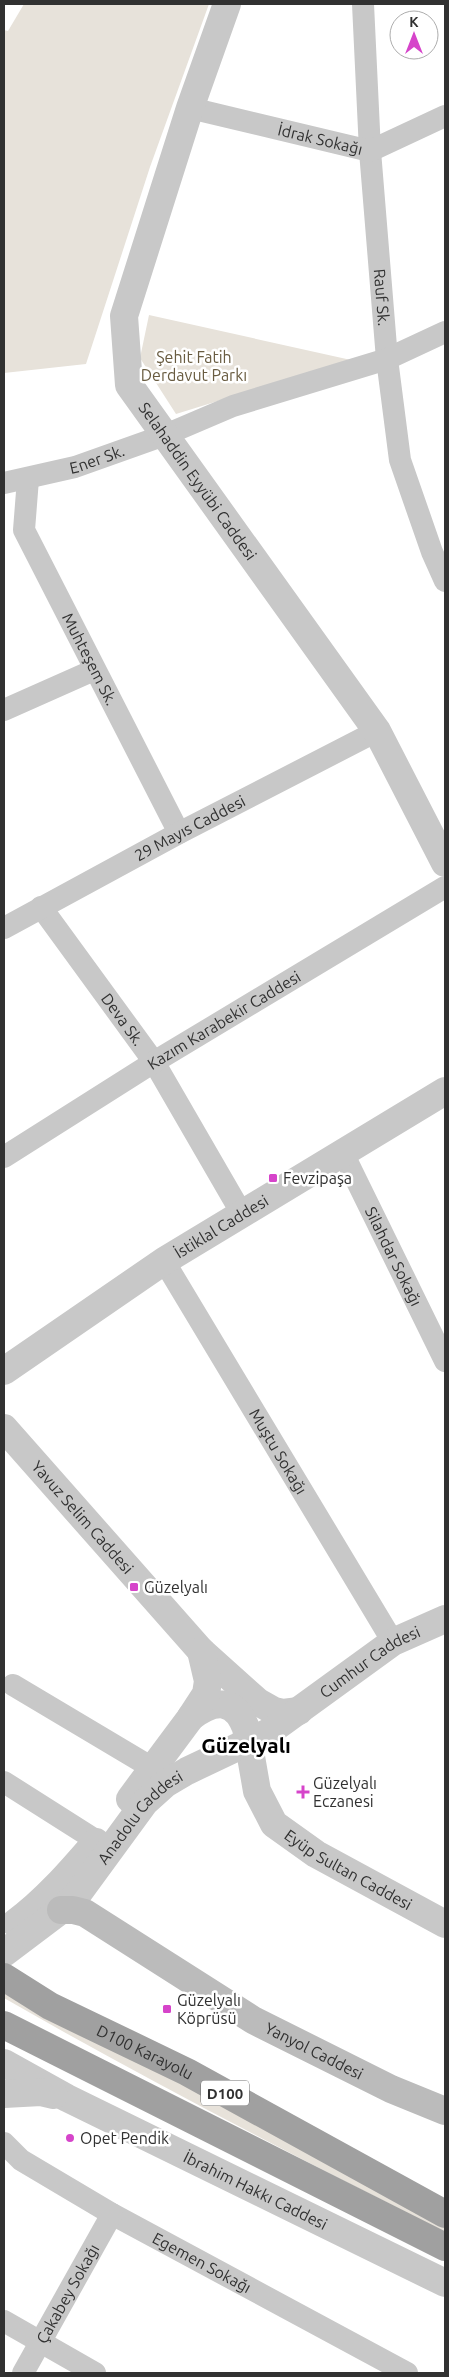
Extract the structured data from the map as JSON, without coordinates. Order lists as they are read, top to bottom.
{
  "streets": {
    "highway": ["D100 Karayolu", "D100"],
    "main road": ["Yanyol Caddesi"],
    "street": [
      "İdrak Sokağı",
      "Rauf Sk.",
      "Ener Sk.",
      "Selahaddin Eyyübi Caddesi",
      "Muhteşem Sk.",
      "29 Mayıs Caddesi",
      "Deva Sk.",
      "Kazım Karabekir Caddesi",
      "İstiklal Caddesi",
      "Silahdar Sokağı",
      "Muştu Sokağı",
      "Yavuz Selim Caddesi",
      "Cumhur Caddesi",
      "Anadolu Caddesi",
      "Eyüp Sultan Caddesi",
      "İbrahim Hakkı Caddesi",
      "Egemen Sokağı",
      "Çakabey Sokağı"
    ]
  },
  "crossings": [
    ["İdrak Sokağı", "Rauf Sk."],
    ["İdrak Sokağı", "Selahaddin Eyyübi Caddesi"],
    ["Rauf Sk.", "Ener Sk."],
    ["Ener Sk.", "Selahaddin Eyyübi Caddesi"],
    ["Ener Sk.", "Muhteşem Sk."],
    ["Selahaddin Eyyübi Caddesi", "29 Mayıs Caddesi"],
    ["Muhteşem Sk.", "29 Mayıs Caddesi"],
    ["29 Mayıs Caddesi", "Deva Sk."],
    ["Deva Sk.", "Kazım Karabekir Caddesi"],
    ["Deva Sk.", "İstiklal Caddesi"],
    ["İstiklal Caddesi", "Silahdar Sokağı"],
    ["İstiklal Caddesi", "Muştu Sokağı"],
    ["Muştu Sokağı", "Cumhur Caddesi"],
    ["Yavuz Selim Caddesi", "Cumhur Caddesi"],
    ["Yavuz Selim Caddesi", "Anadolu Caddesi"],
    ["Cumhur Caddesi", "Anadolu Caddesi"],
    ["Anadolu Caddesi", "Eyüp Sultan Caddesi"],
    ["Anadolu Caddesi", "Yanyol Caddesi"],
    ["Egemen Sokağı", "Çakabey Sokağı"]
  ],
  "districts": ["Güzelyalı"],
  "parks": ["Şehit Fatih Derdavut Parkı"],
  "places": {
    "transit": ["Fevzipaşa", "Güzelyalı", "Güzelyalı Köprüsü"],
    "health": ["Güzelyalı Eczanesi"],
    "other": ["Opet Pendik"]
  },
  "north": "top"
}
